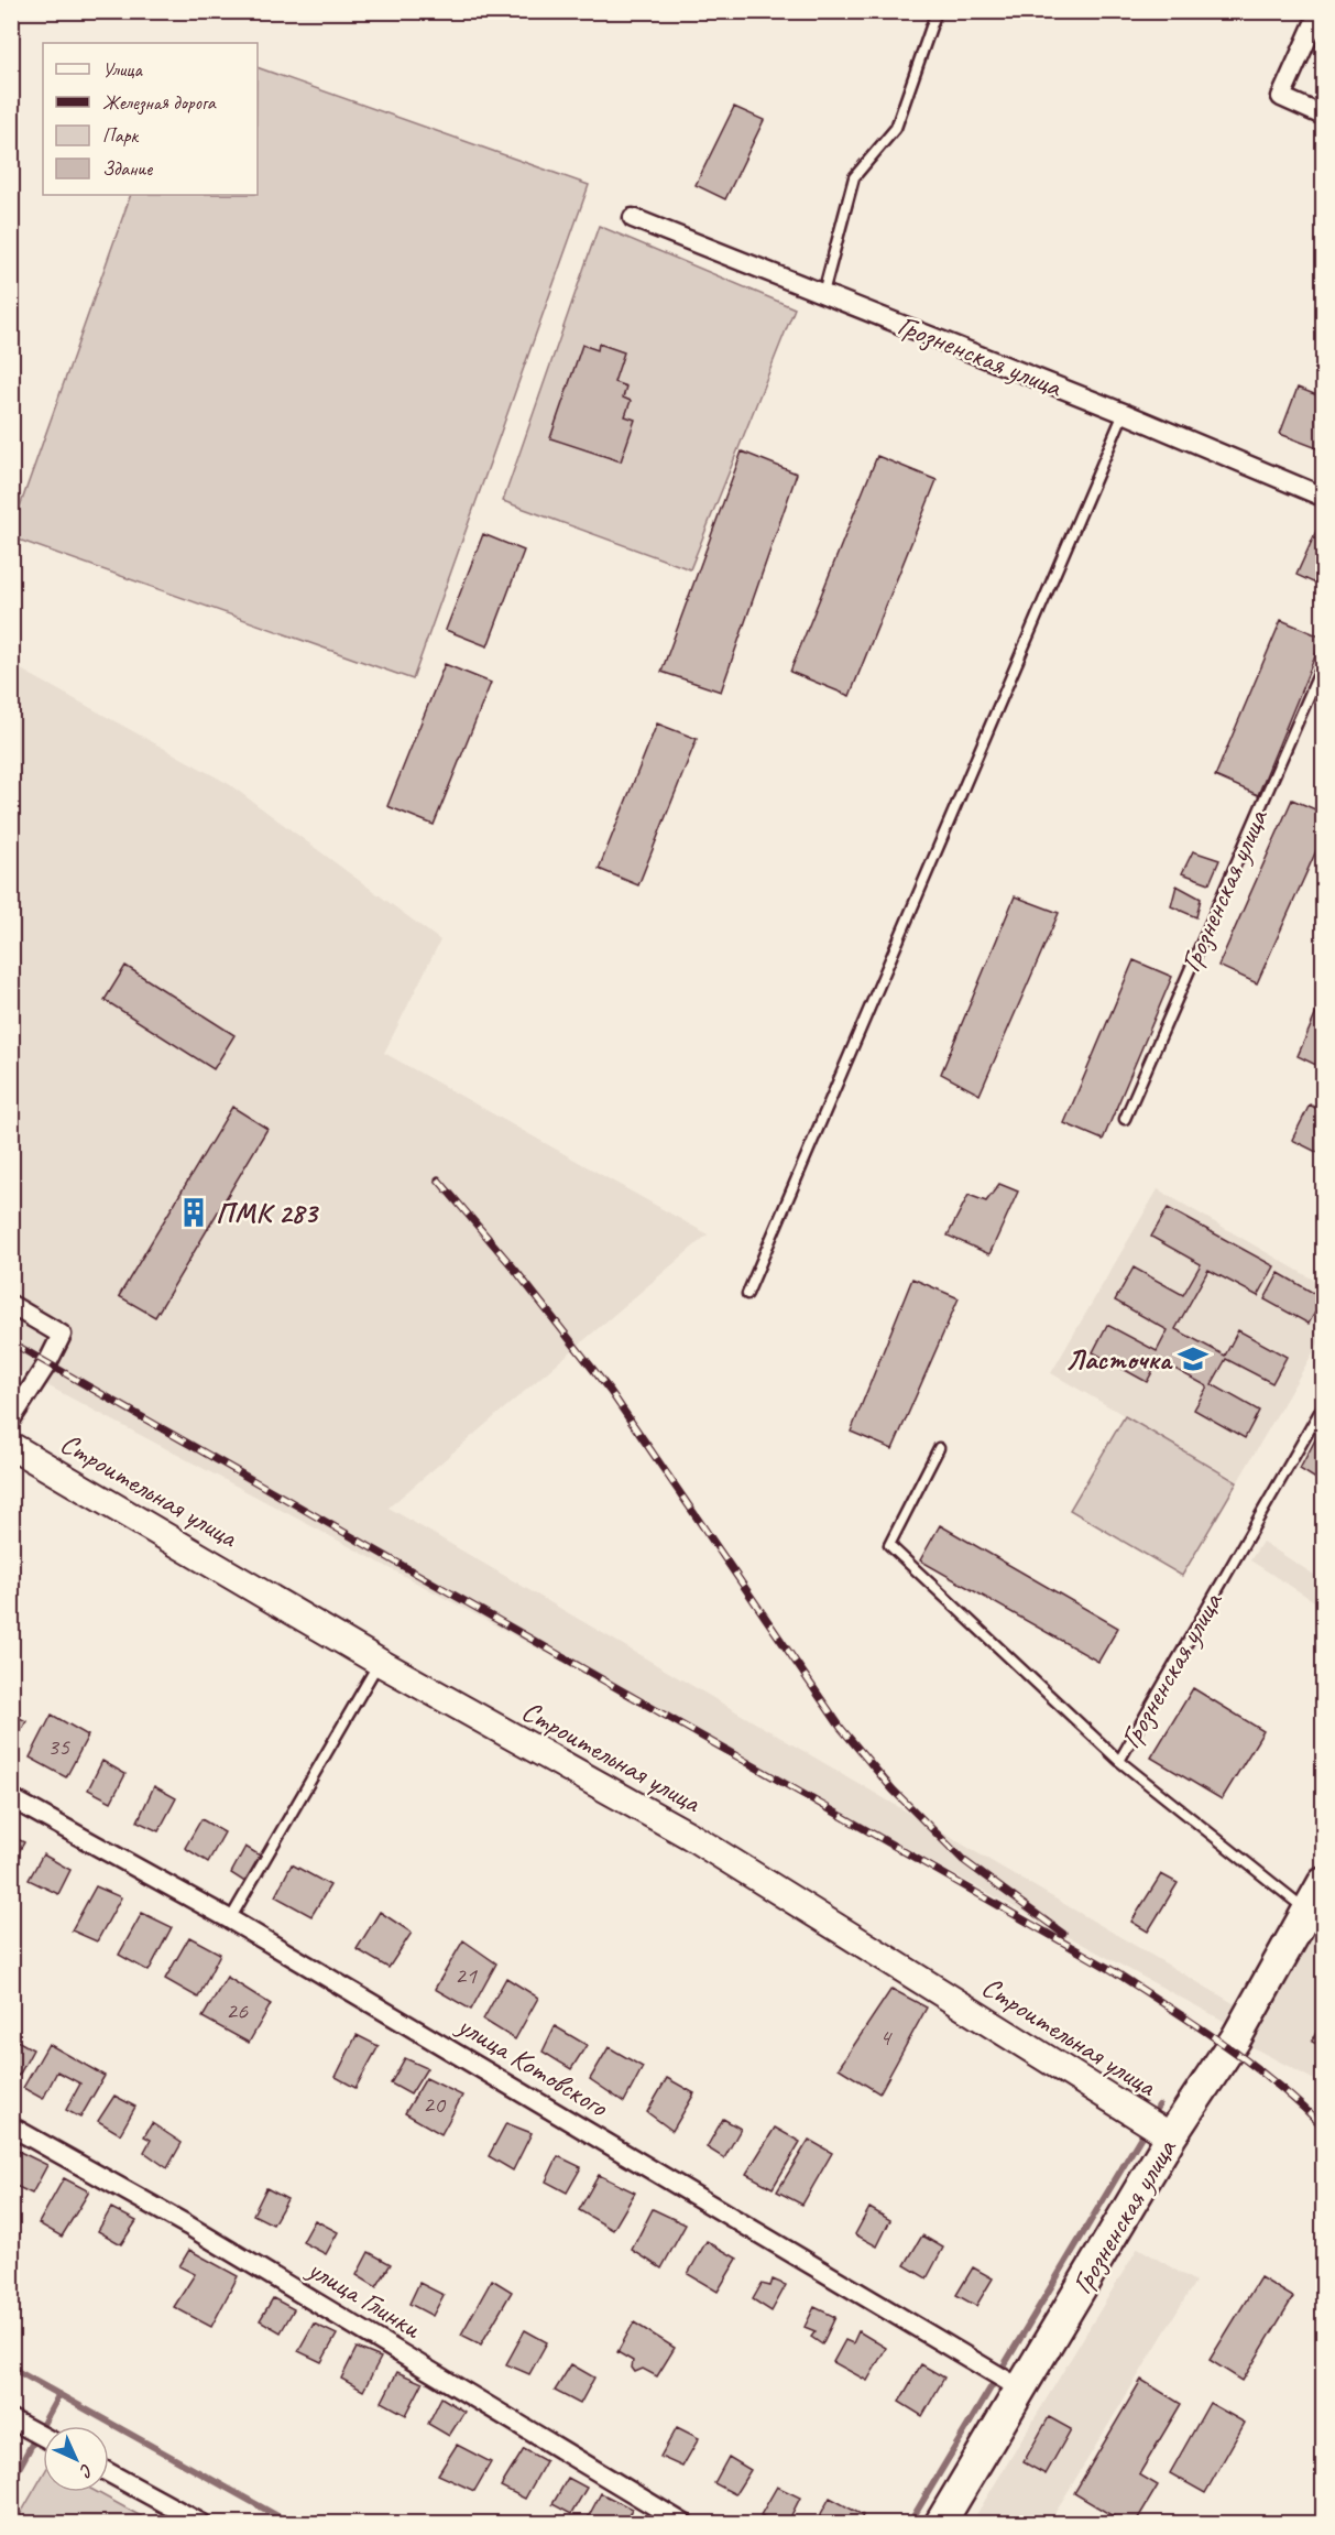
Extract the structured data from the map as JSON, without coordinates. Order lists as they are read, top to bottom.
{
  "streets": {
    "main road": ["Грозненская улица"],
    "street": ["Строительная улица", "улица Котовского", "улица Глинки"]
  },
  "crossings": [
    ["Грозненская улица", "Строительная улица"],
    ["Грозненская улица", "улица Котовского"]
  ],
  "places": {
    "building": ["ПМК 283"],
    "school or university": ["Ласточка"]
  },
  "house_numbers": [
    "35",
    "21",
    "26",
    "4",
    "20"
  ],
  "legend": [
    "Улица",
    "Железная дорога",
    "Парк",
    "Здание"
  ],
  "north": "bottom right"
}
